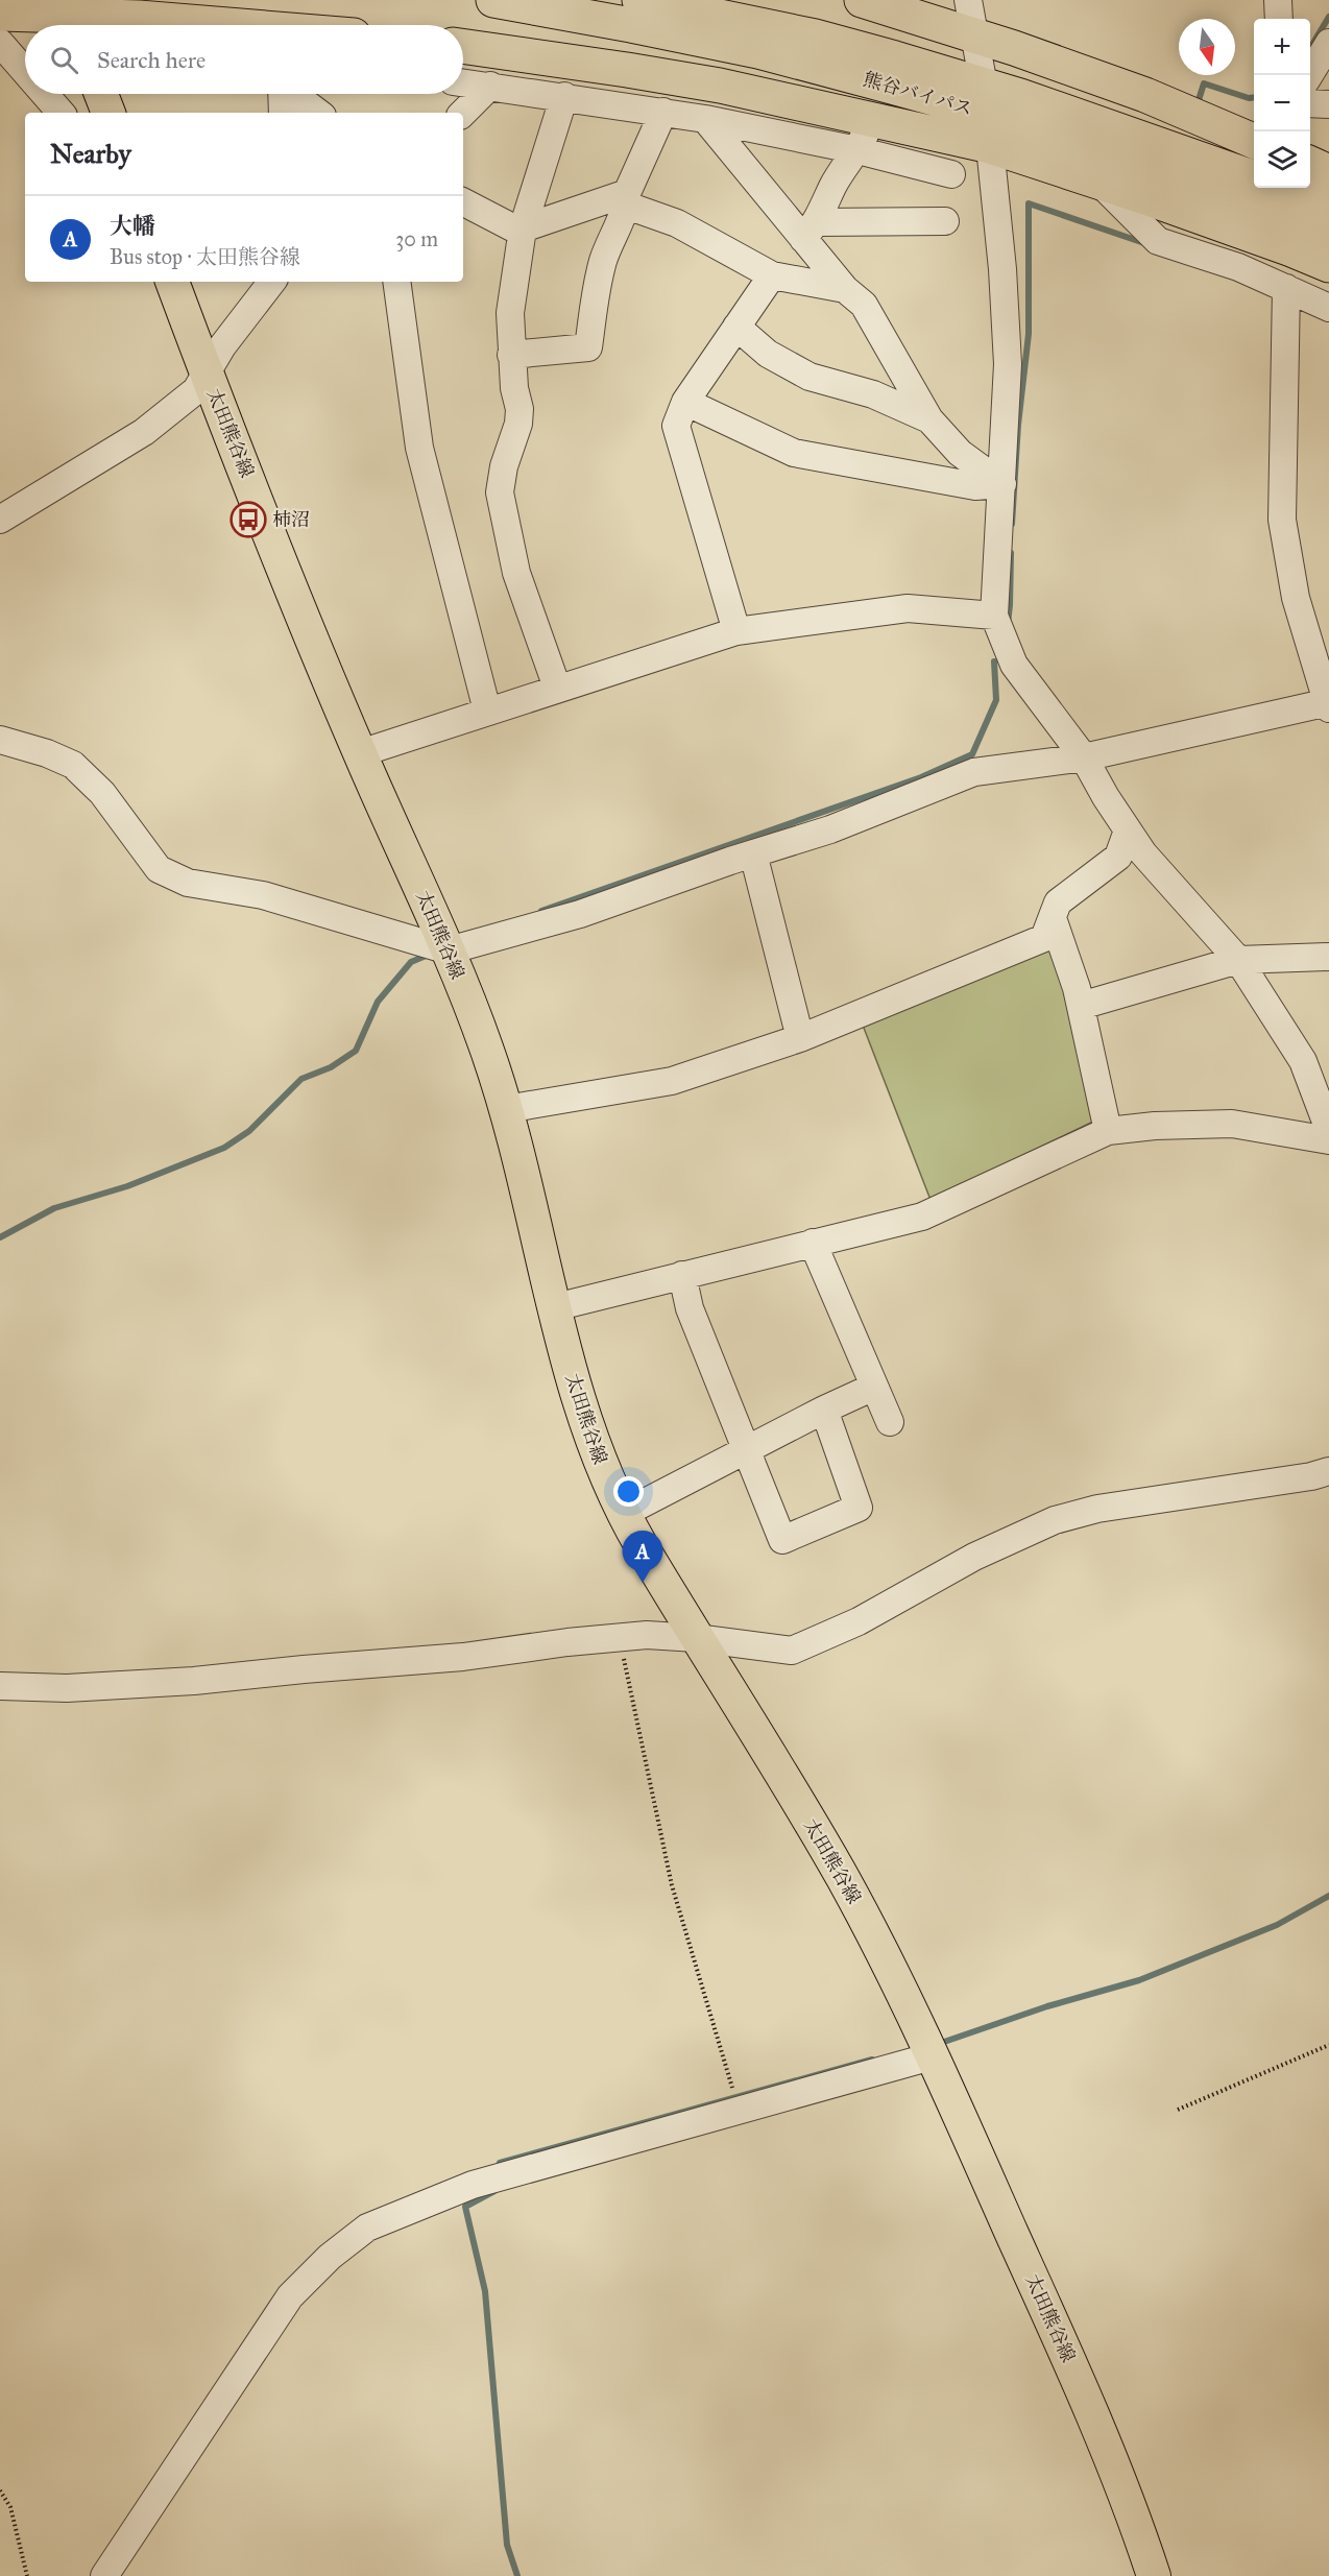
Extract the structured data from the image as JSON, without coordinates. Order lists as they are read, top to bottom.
{
  "streets": {
    "highway": ["熊谷バイパス"],
    "main road": ["太田熊谷線"]
  },
  "places": {
    "bus stop": ["柿沼"]
  },
  "north": "bottom",
  "page": {
    "map_buttons": ["+", "−"],
    "search": "Search here",
    "heading": "Nearby",
    "list": [
      {
        "mark": "A",
        "name": "大幡",
        "note": "Bus stop · 太田熊谷線",
        "value": "30 m"
      }
    ],
    "pins": "A"
  }
}
